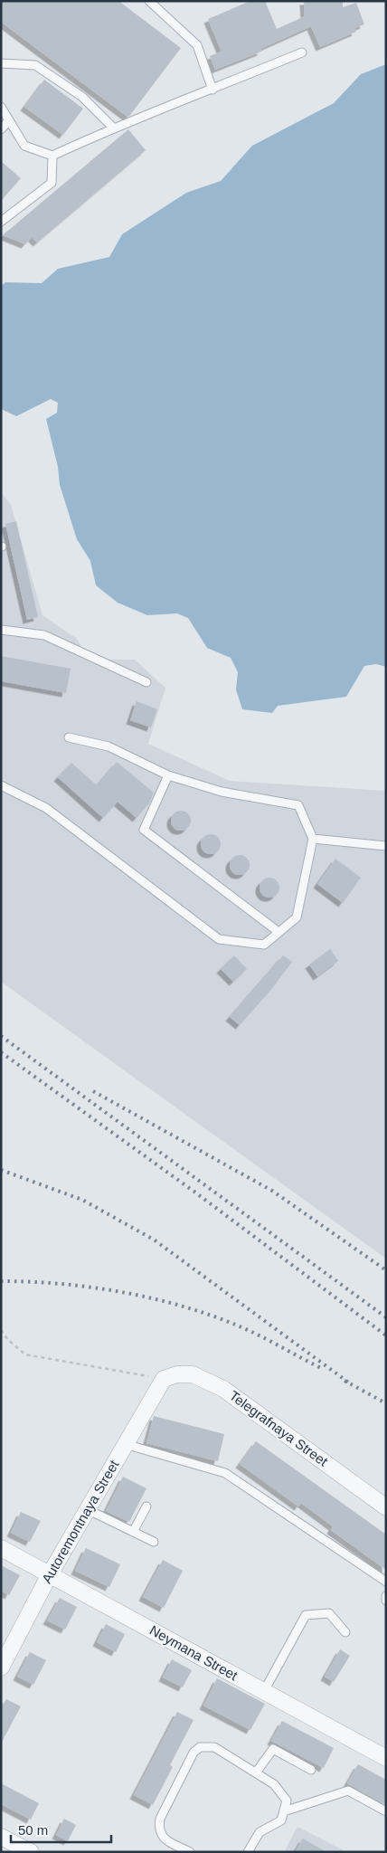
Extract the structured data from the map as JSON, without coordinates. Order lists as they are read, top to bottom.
{
  "streets": {
    "street": ["Telegrafnaya Street", "Autoremontnaya Street", "Neymana Street"]
  },
  "crossings": [
    ["Telegrafnaya Street", "Autoremontnaya Street"],
    ["Autoremontnaya Street", "Neymana Street"]
  ],
  "scale_bar": "50 m"
}
